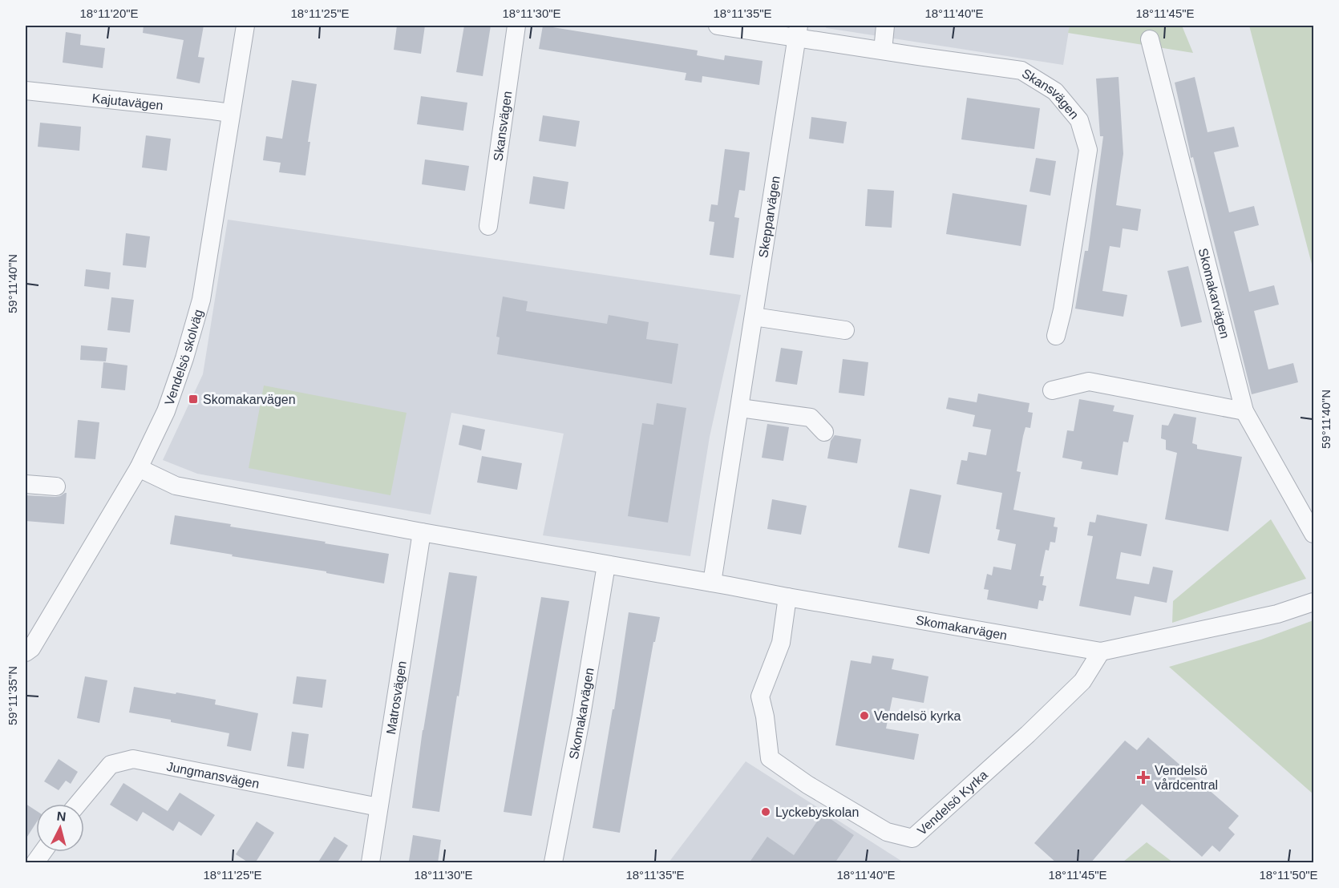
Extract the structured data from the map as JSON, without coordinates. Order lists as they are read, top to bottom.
{
  "streets": {
    "street": [
      "Skansvägen",
      "Kajutavägen",
      "Skepparvägen",
      "Skomakarvägen",
      "Vendelsö skolväg",
      "Matrosvägen",
      "Jungmansvägen",
      "Vendelsö Kyrka"
    ]
  },
  "crossings": [
    ["Skansvägen", "Skepparvägen"],
    ["Kajutavägen", "Vendelsö skolväg"],
    ["Skepparvägen", "Skomakarvägen"],
    ["Skomakarvägen", "Vendelsö skolväg"],
    ["Skomakarvägen", "Matrosvägen"],
    ["Skomakarvägen", "Vendelsö Kyrka"],
    ["Matrosvägen", "Jungmansvägen"]
  ],
  "places": {
    "transit": ["Skomakarvägen"],
    "other": ["Vendelsö kyrka", "Lyckebyskolan"],
    "health": ["Vendelsö vårdcentral"]
  },
  "north": "top",
  "coordinates": [
    "18°11'20\"E",
    "18°11'25\"E",
    "18°11'30\"E",
    "18°11'35\"E",
    "18°11'40\"E",
    "18°11'45\"E",
    "59°11'40\"N",
    "59°11'35\"N",
    "18°11'50\"E"
  ]
}
